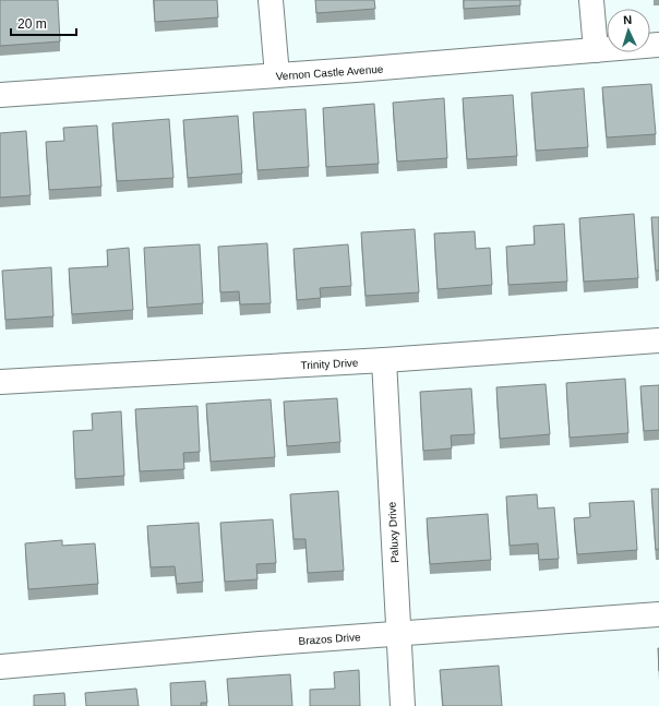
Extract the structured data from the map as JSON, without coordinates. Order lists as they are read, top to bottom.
{
  "streets": {
    "street": [
      "Vernon Castle Avenue",
      "Trinity Drive",
      "Paluxy Drive",
      "Brazos Drive"
    ]
  },
  "crossings": [
    ["Trinity Drive", "Paluxy Drive"],
    ["Paluxy Drive", "Brazos Drive"]
  ],
  "scale_bar": "20 m",
  "north": "top"
}
